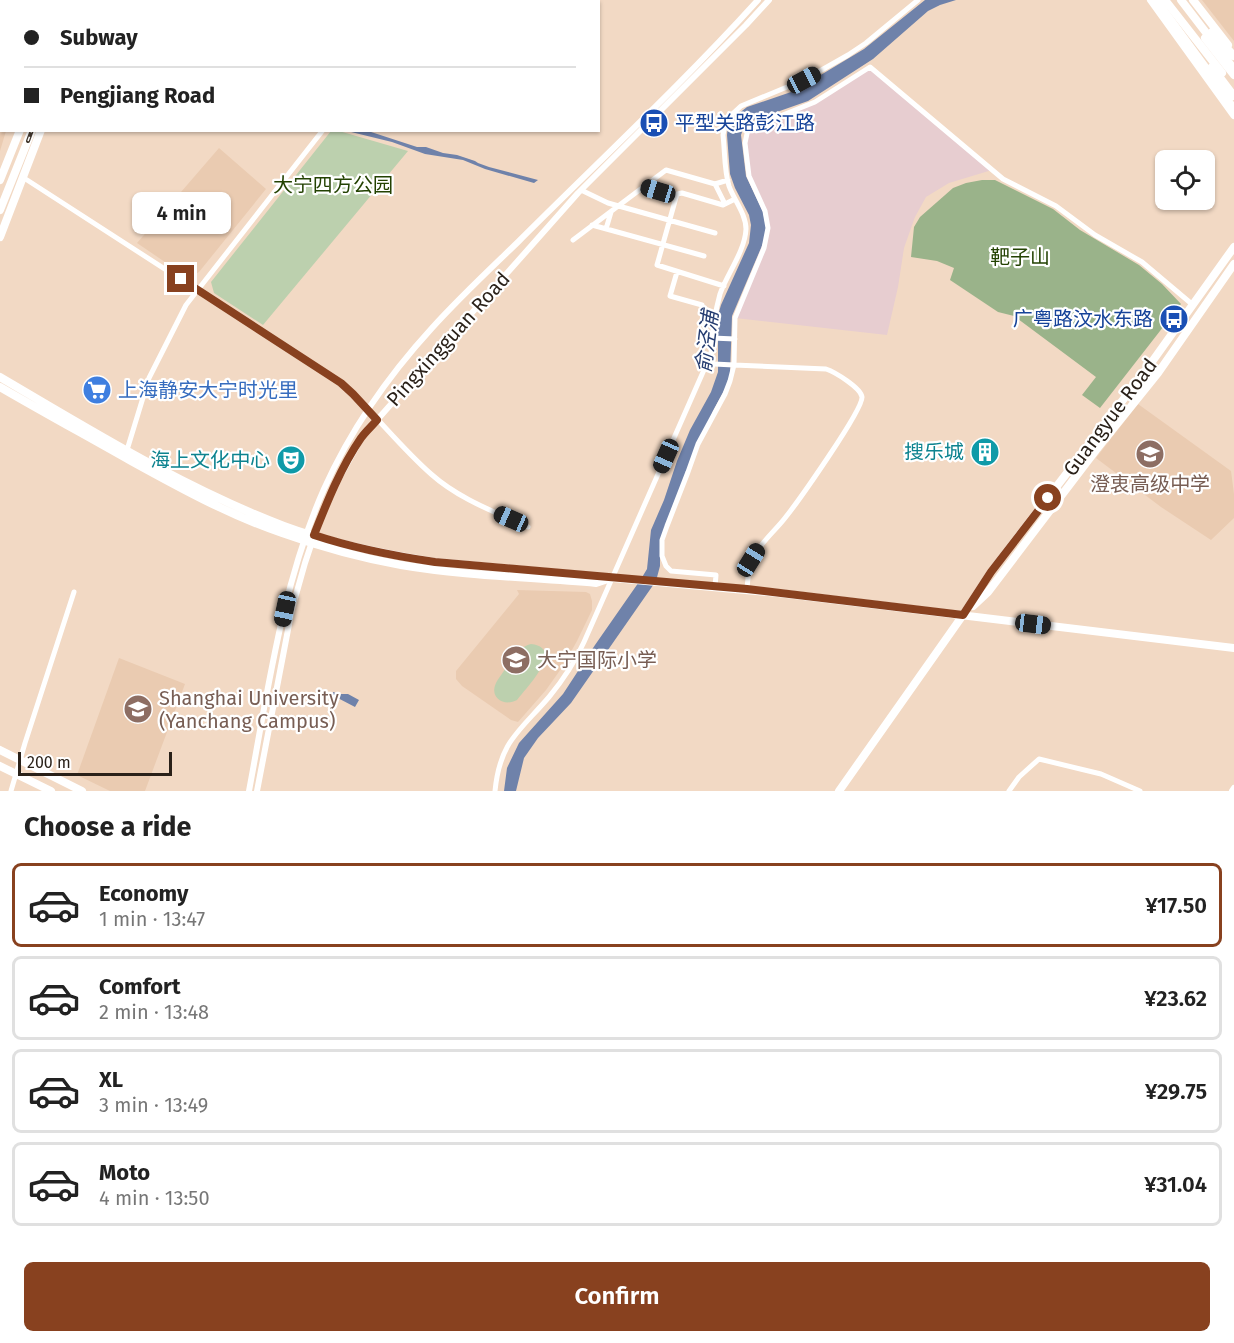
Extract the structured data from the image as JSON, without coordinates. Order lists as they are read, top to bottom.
{
  "streets": {
    "main road": ["Guangyue Road"],
    "street": ["Pingxingguan Road"]
  },
  "water": ["俞泾浦"],
  "parks": ["大宁四方公园", "靶子山"],
  "places": {
    "bus stop": ["平型关路彭江路", "广粤路汶水东路"],
    "supermarket": ["上海静安大宁时光里"],
    "building": ["搜乐城"],
    "school or university": ["澄衷高级中学", "大宁国际小学", "Shanghai University (Yanchang Campus)"],
    "theatre": ["海上文化中心"]
  },
  "scale_bar": "200 m",
  "page": {
    "banner": ["Subway", "Pengjiang Road"],
    "bubble": "4 min",
    "scale": "200 m",
    "heading": "Choose a ride",
    "list": [
      {
        "name": "Economy",
        "note": "1 min · 13:47",
        "value": "¥17.50"
      },
      {
        "name": "Comfort",
        "note": "2 min · 13:48",
        "value": "¥23.62"
      },
      {
        "name": "XL",
        "note": "3 min · 13:49",
        "value": "¥29.75"
      },
      {
        "name": "Moto",
        "note": "4 min · 13:50",
        "value": "¥31.04"
      }
    ],
    "buttons": "Confirm"
  }
}
